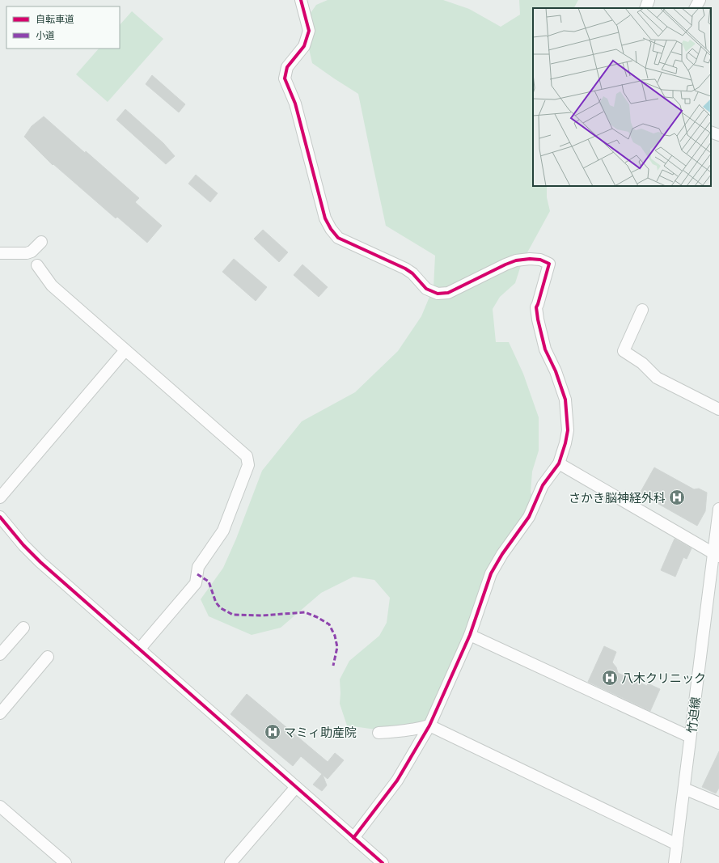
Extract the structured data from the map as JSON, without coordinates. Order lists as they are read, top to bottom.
{
  "streets": {
    "street": ["竹迫線"]
  },
  "places": {
    "hospital": ["さかき脳神経外科", "八木クリニック", "マミィ助産院"]
  },
  "legend": ["自転車道", "小道"]
}
